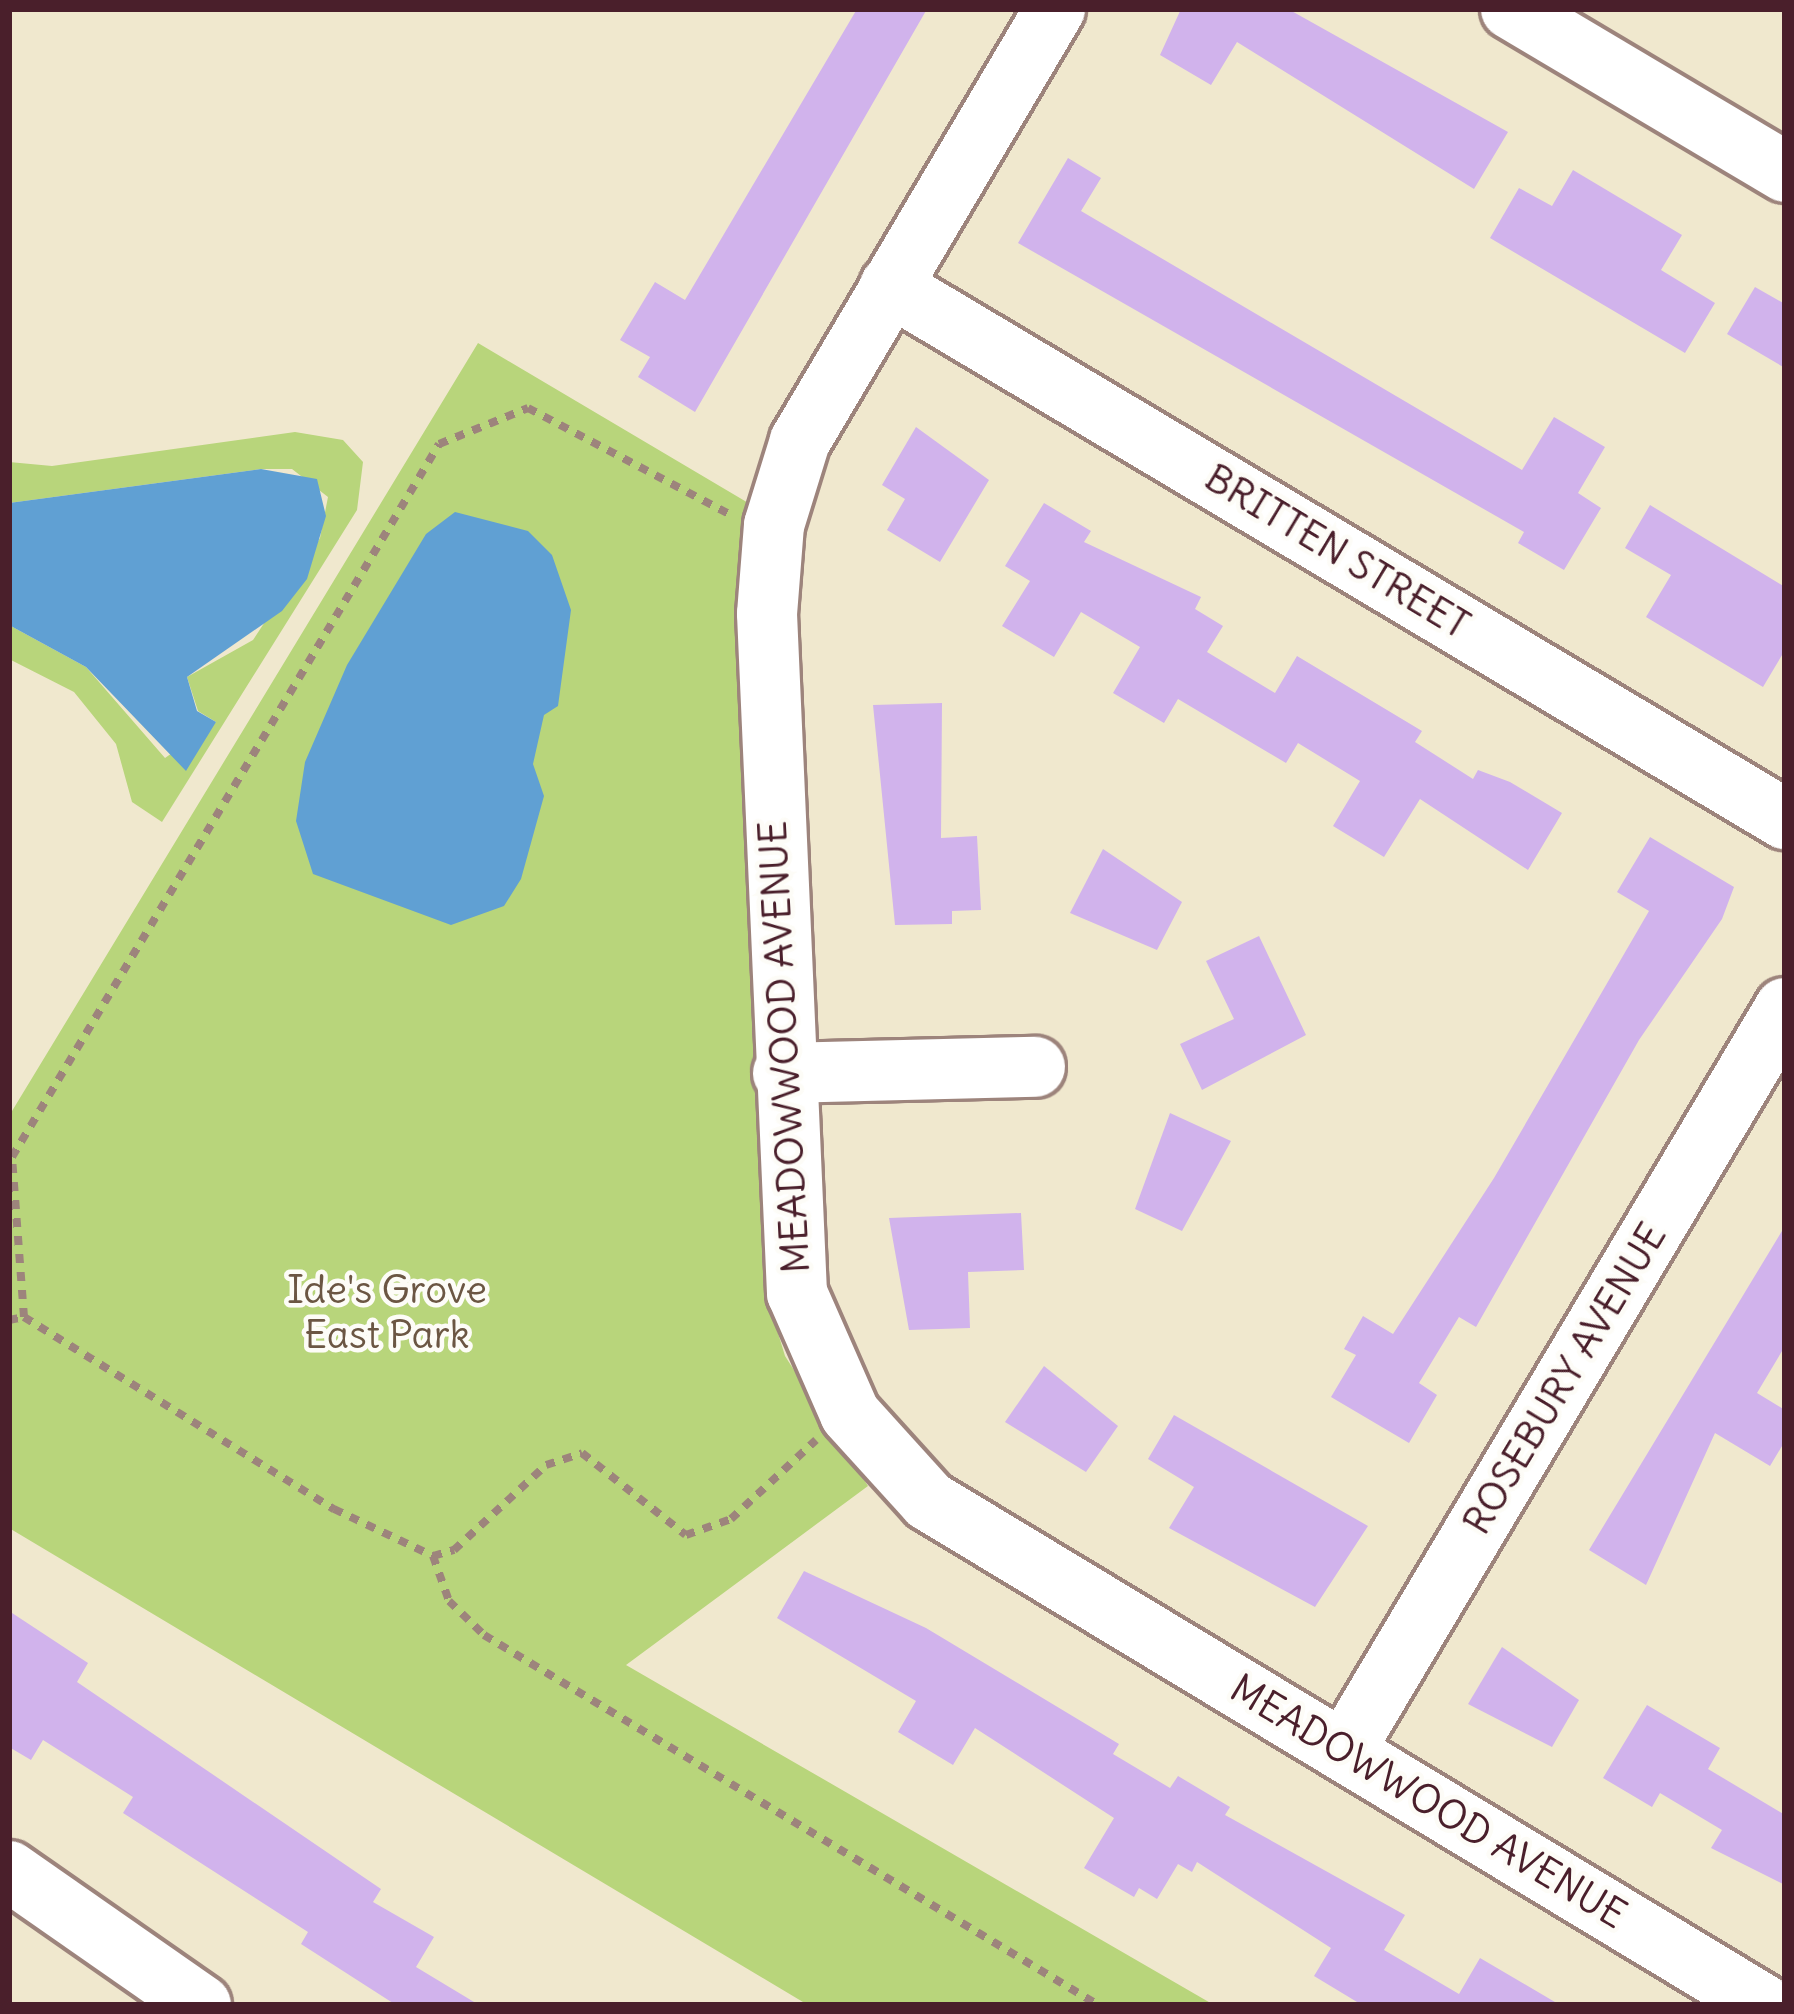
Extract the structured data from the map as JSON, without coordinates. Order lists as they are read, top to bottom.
{
  "streets": {
    "street": ["BRITTEN STREET", "MEADOWWOOD AVENUE", "ROSEBURY AVENUE"]
  },
  "crossings": [
    ["BRITTEN STREET", "MEADOWWOOD AVENUE"],
    ["MEADOWWOOD AVENUE", "ROSEBURY AVENUE"]
  ],
  "parks": ["Ide's Grove East Park"]
}
